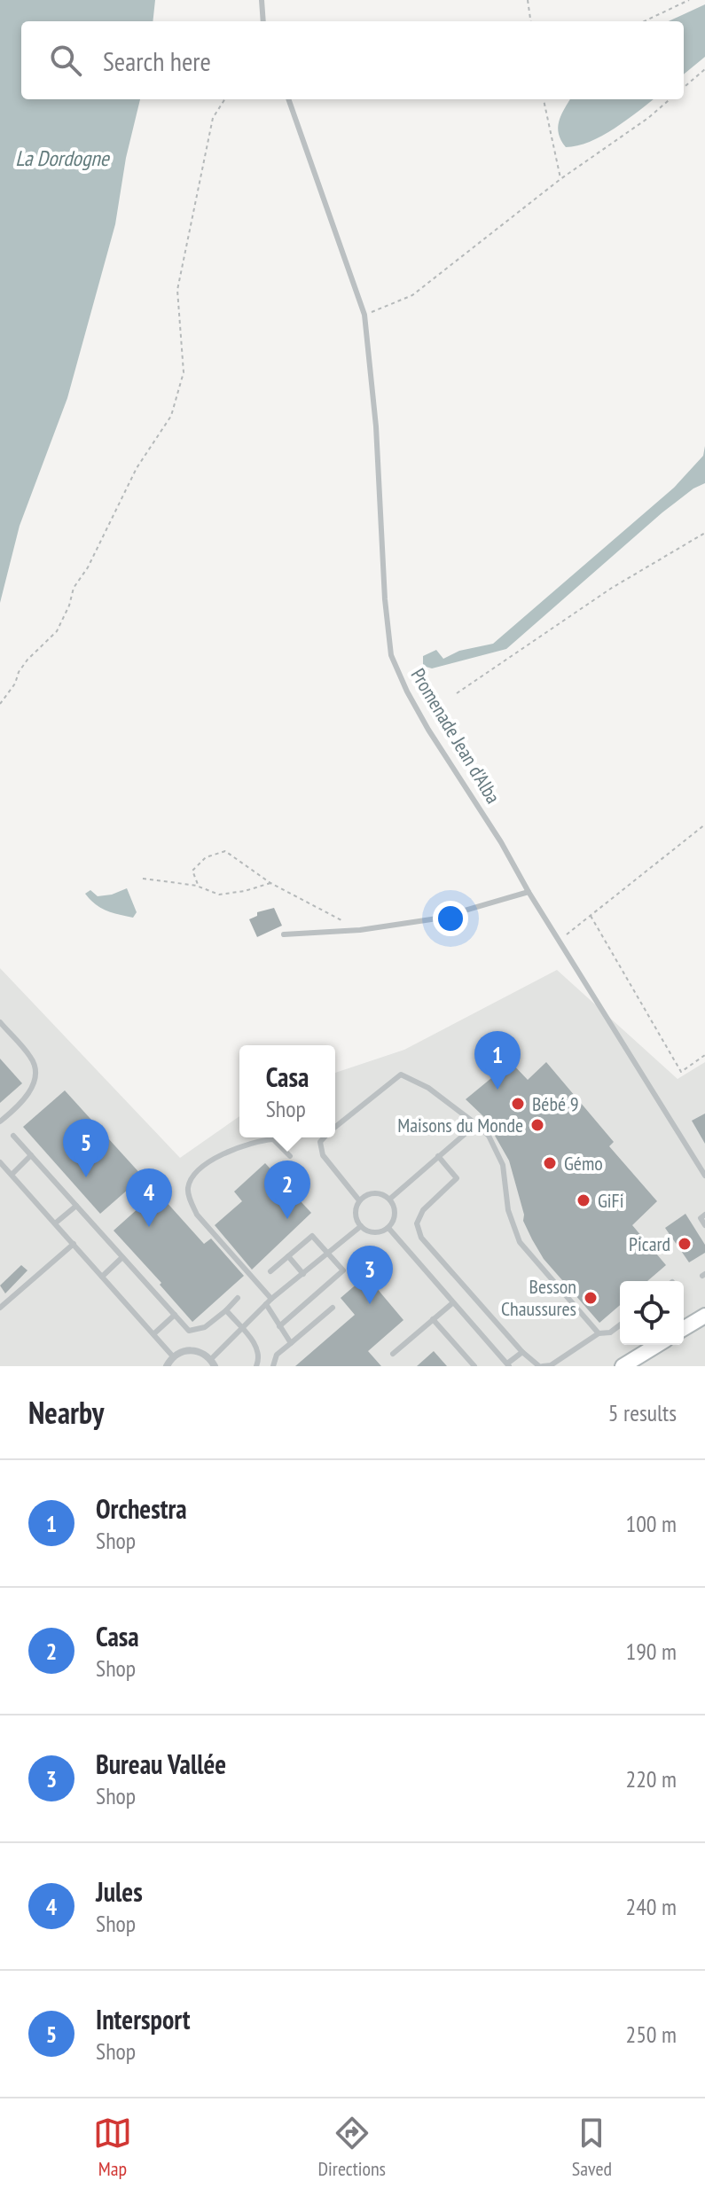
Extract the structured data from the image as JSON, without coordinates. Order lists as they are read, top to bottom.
{
  "streets": {
    "lane": ["Promenade Jean d'Alba"]
  },
  "water": ["La Dordogne"],
  "places": [
    "Bébé 9",
    "Maisons du Monde",
    "Gémo",
    "GiFi",
    "Picard",
    "Besson Chaussures"
  ],
  "page": {
    "search": "Search here",
    "pins": [
      "1",
      "5",
      "2",
      "4",
      "3"
    ],
    "popup": ["Casa", "Shop"],
    "heading": ["Nearby", "5 results"],
    "list": [
      {
        "mark": "1",
        "name": "Orchestra",
        "note": "Shop",
        "value": "100 m"
      },
      {
        "mark": "2",
        "name": "Casa",
        "note": "Shop",
        "value": "190 m"
      },
      {
        "mark": "3",
        "name": "Bureau Vallée",
        "note": "Shop",
        "value": "220 m"
      },
      {
        "mark": "4",
        "name": "Jules",
        "note": "Shop",
        "value": "240 m"
      },
      {
        "mark": "5",
        "name": "Intersport",
        "note": "Shop",
        "value": "250 m"
      }
    ],
    "nav": ["Map", "Directions", "Saved"]
  }
}
